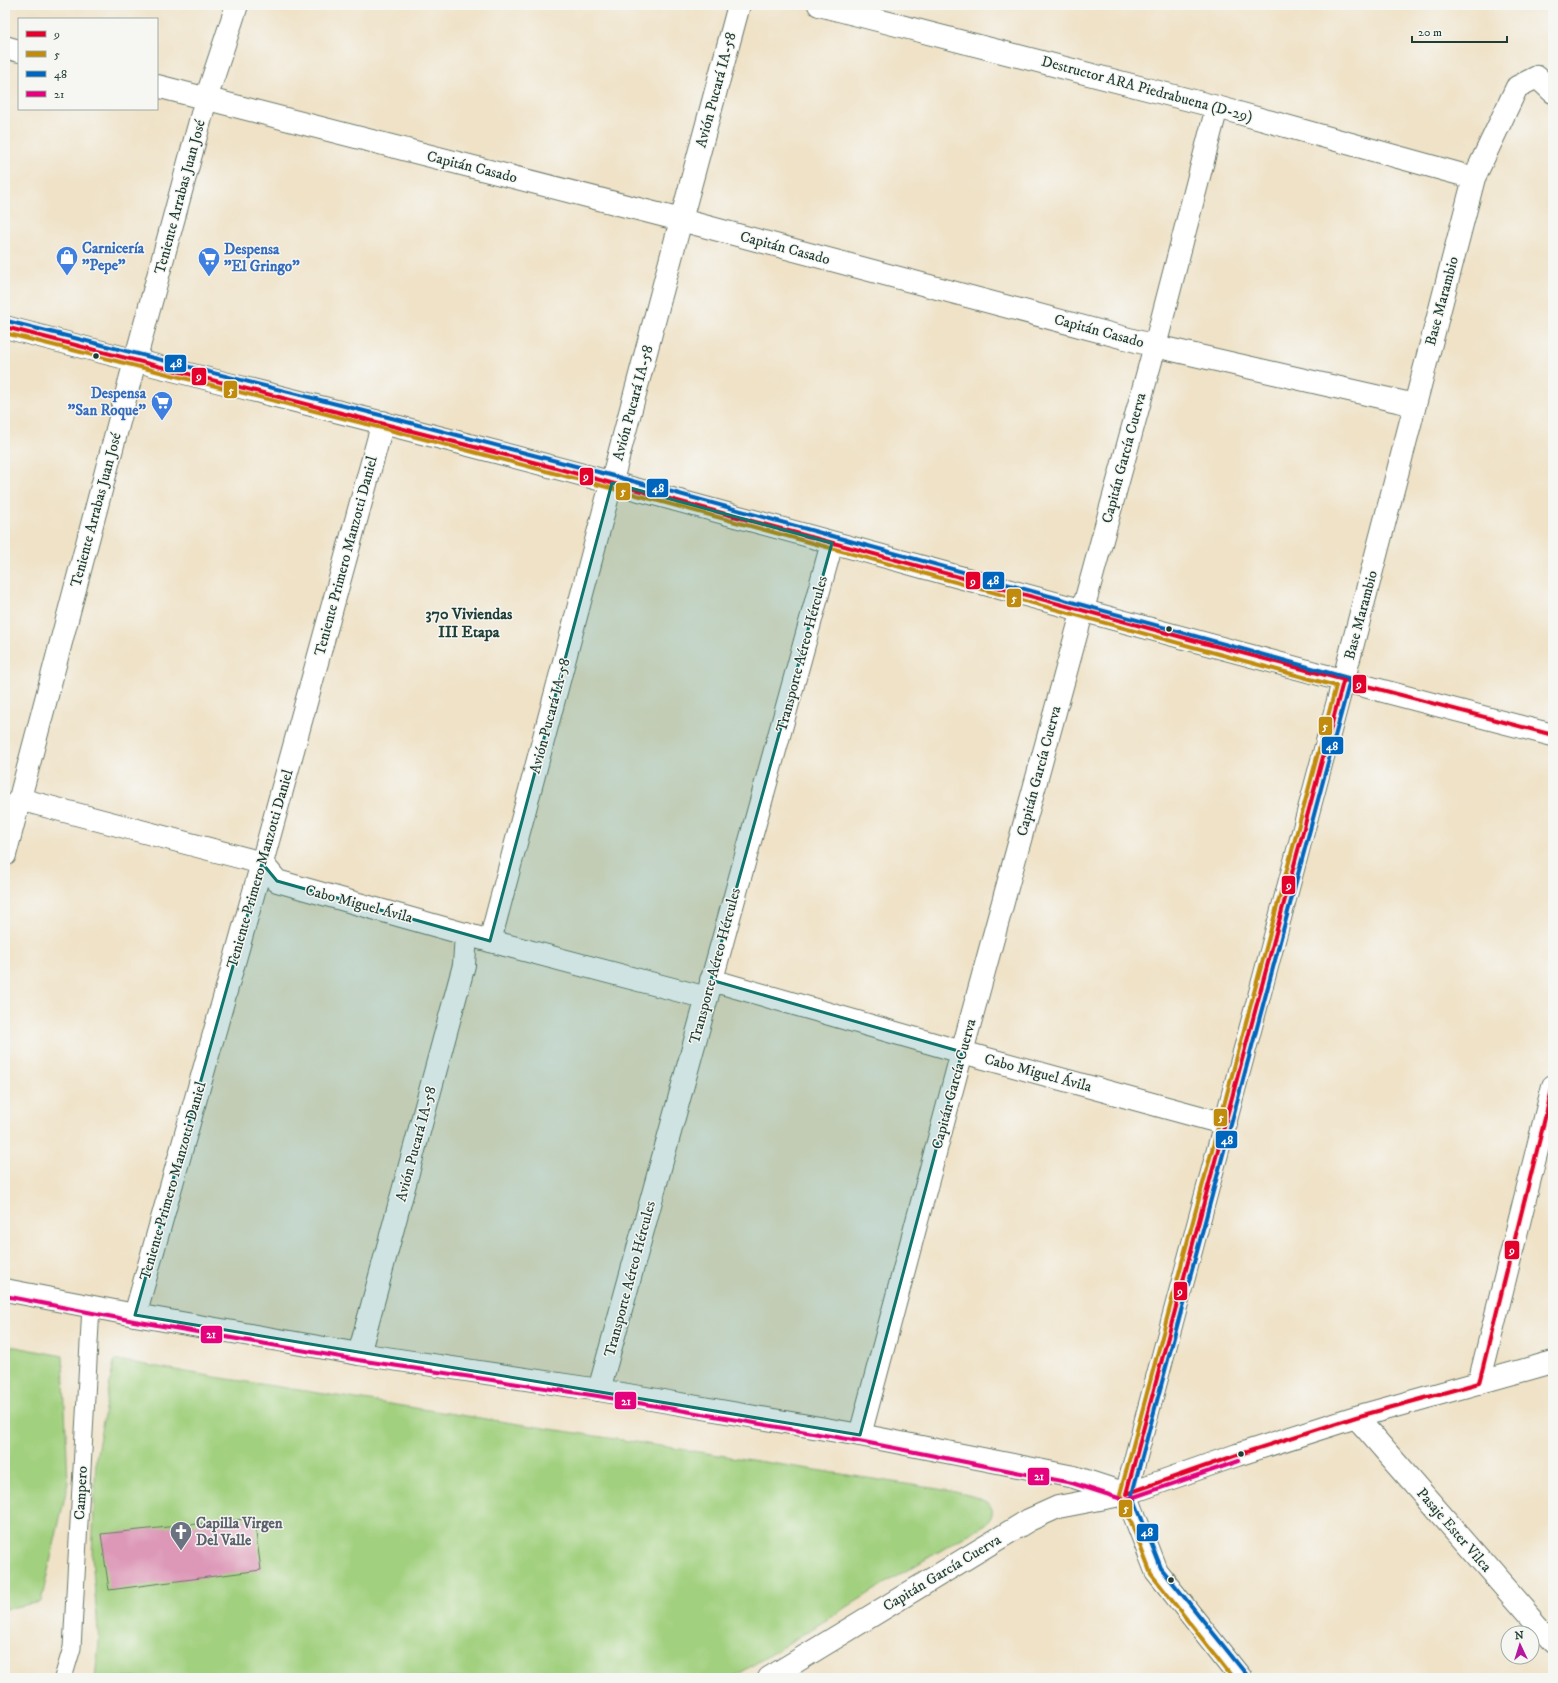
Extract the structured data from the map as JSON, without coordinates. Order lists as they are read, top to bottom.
{
  "streets": {
    "street": [
      "Destructor ARA Piedrabuena (D-29)",
      "Avión Pucará IA-58",
      "Capitán Casado",
      "Teniente Arrabas Juan José",
      "Base Marambio",
      "Capitán García Cuerva",
      "Teniente Primero Manzotti Daniel",
      "Transporte Aéreo Hércules",
      "Cabo Miguel Ávila",
      "Pasaje Ester Vilca"
    ],
    "lane": ["Campero"]
  },
  "crossings": [
    ["Destructor ARA Piedrabuena (D-29)", "Base Marambio"],
    ["Destructor ARA Piedrabuena (D-29)", "Capitán García Cuerva"],
    ["Avión Pucará IA-58", "Capitán Casado"],
    ["Avión Pucará IA-58", "Cabo Miguel Ávila"],
    ["Capitán Casado", "Teniente Arrabas Juan José"],
    ["Capitán Casado", "Base Marambio"],
    ["Capitán Casado", "Capitán García Cuerva"],
    ["Base Marambio", "Capitán García Cuerva"],
    ["Base Marambio", "Cabo Miguel Ávila"],
    ["Capitán García Cuerva", "Cabo Miguel Ávila"],
    ["Capitán García Cuerva", "Pasaje Ester Vilca"],
    ["Teniente Primero Manzotti Daniel", "Cabo Miguel Ávila"],
    ["Transporte Aéreo Hércules", "Cabo Miguel Ávila"]
  ],
  "districts": ["370 Viviendas III Etapa"],
  "places": {
    "shop": ["Carnicería \"Pepe\""],
    "supermarket": ["Despensa \"El Gringo\"", "Despensa \"San Roque\""],
    "church": ["Capilla Virgen Del Valle"]
  },
  "lines": [
    "transit line 48",
    "transit line 9",
    "transit line 5",
    "transit line 21"
  ],
  "legend": [
    "9",
    "5",
    "48",
    "21"
  ],
  "scale_bar": "20 m",
  "north": "top"
}
